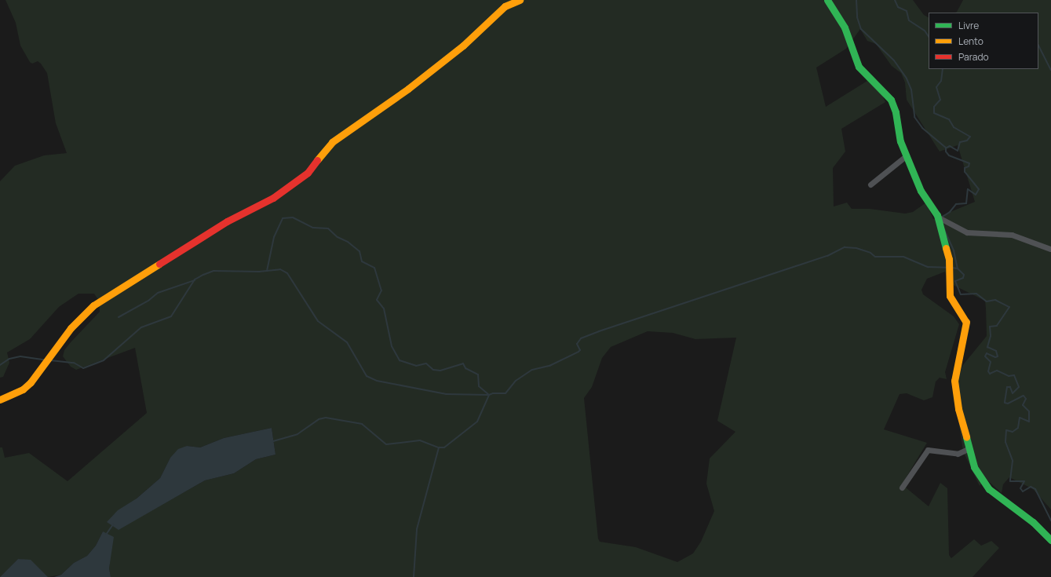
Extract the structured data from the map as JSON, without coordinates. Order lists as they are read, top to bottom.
{
  "legend": ["Livre", "Lento", "Parado"]
}
